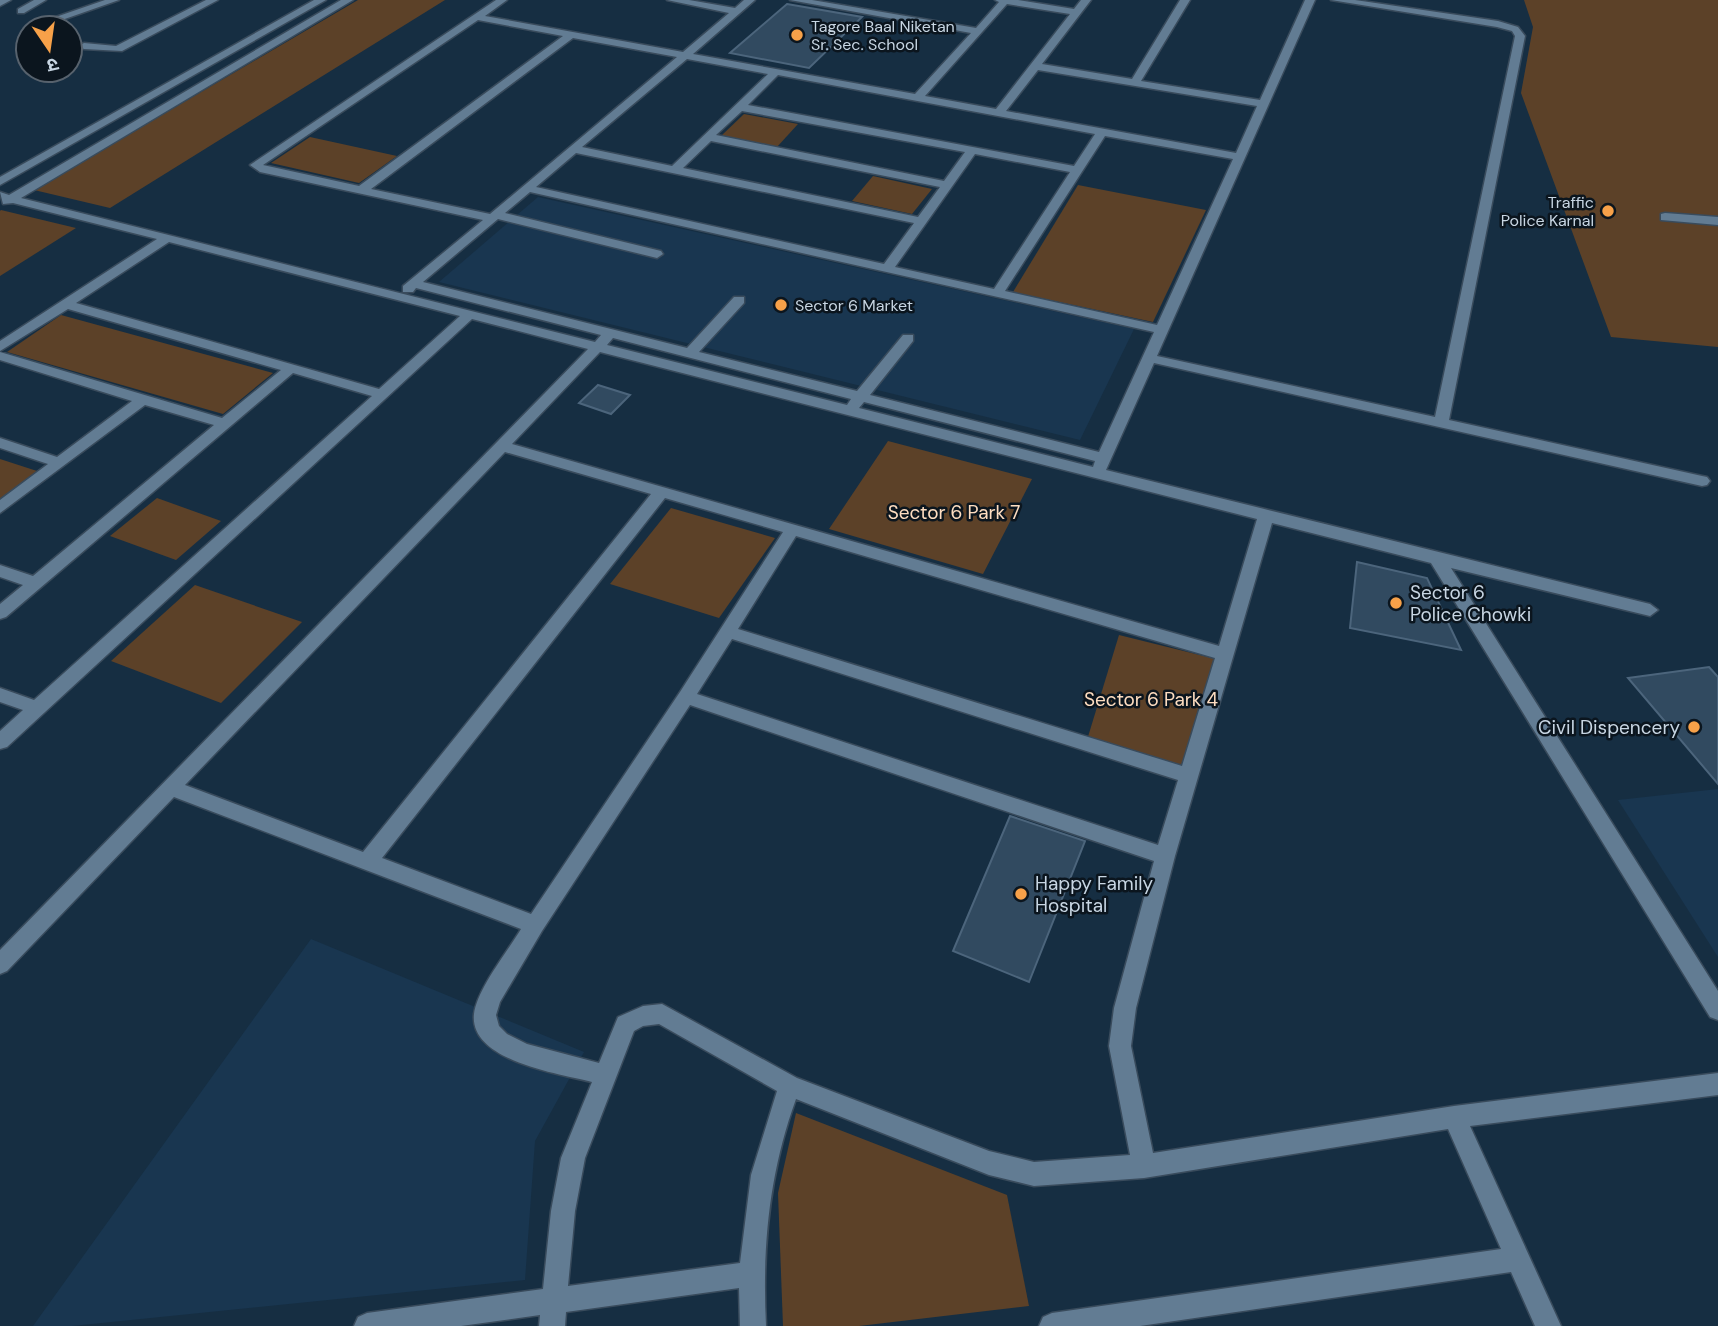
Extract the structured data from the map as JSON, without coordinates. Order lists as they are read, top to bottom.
{
  "parks": ["Sector 6 Park 7", "Sector 6 Park 4"],
  "places": [
    "Tagore Baal Niketan Sr. Sec. School",
    "Traffic Police Karnal",
    "Sector 6 Market",
    "Sector 6 Police Chowki",
    "Civil Dispencery",
    "Happy Family Hospital"
  ],
  "north": "bottom"
}
